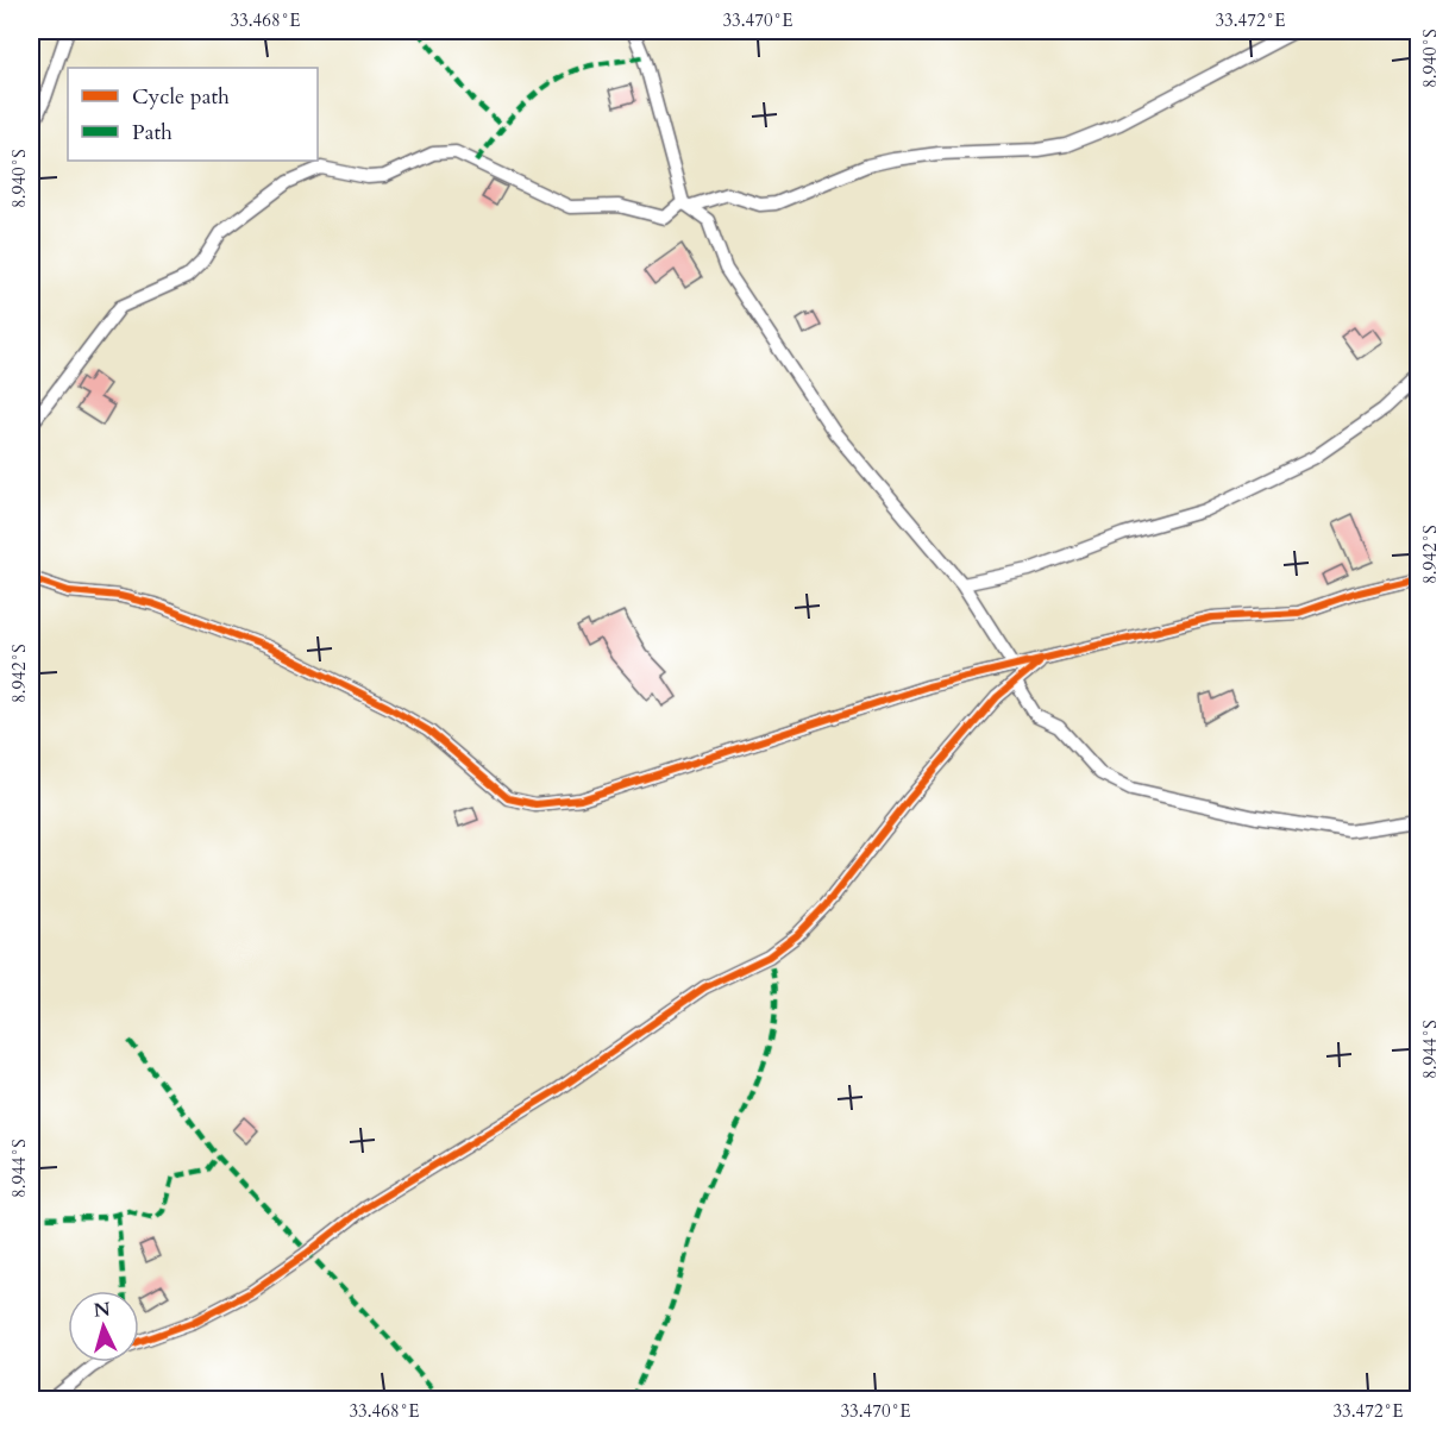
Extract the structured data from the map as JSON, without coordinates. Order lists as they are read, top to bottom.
{
  "legend": ["Cycle path", "Path"],
  "north": "top",
  "coordinates": [
    "33.468°E",
    "33.470°E",
    "33.472°E",
    "8.940°S",
    "8.942°S",
    "8.944°S"
  ]
}
